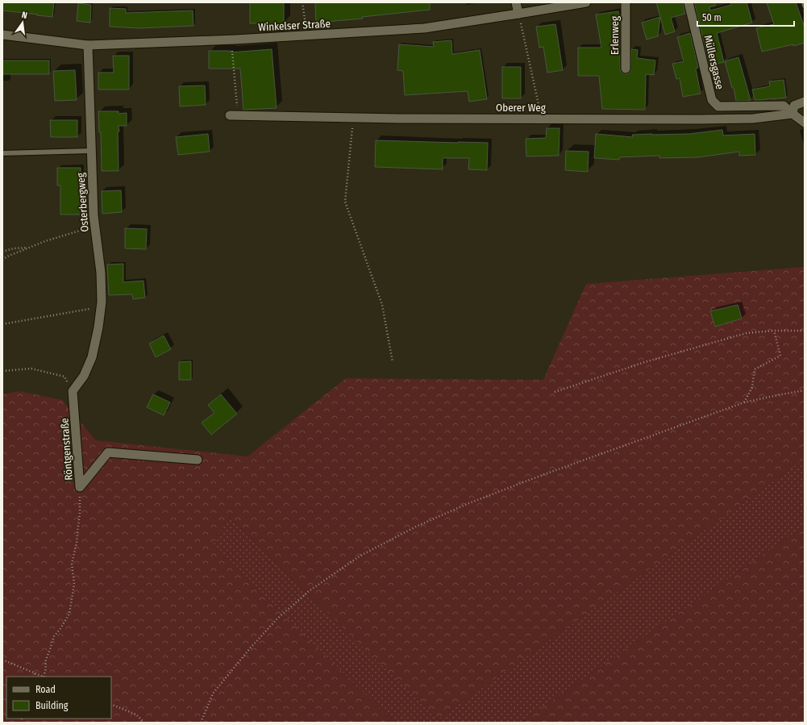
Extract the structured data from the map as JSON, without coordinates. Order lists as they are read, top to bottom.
{
  "streets": {
    "street": [
      "Winkelser Straße",
      "Erlenweg",
      "Müllersgasse",
      "Oberer Weg",
      "Osterbergweg",
      "Röntgenstraße"
    ]
  },
  "crossings": [
    ["Winkelser Straße", "Osterbergweg"],
    ["Müllersgasse", "Oberer Weg"],
    ["Osterbergweg", "Röntgenstraße"]
  ],
  "legend": ["Road", "Building"],
  "scale_bar": "50 m",
  "north": "top"
}
